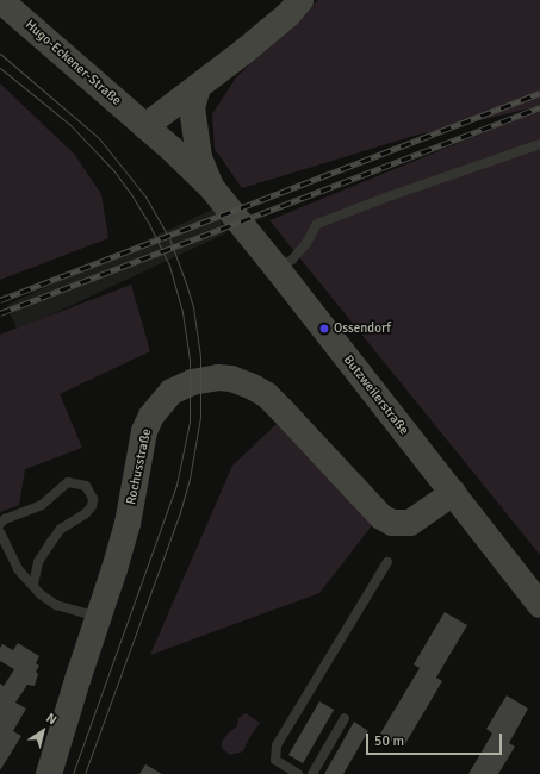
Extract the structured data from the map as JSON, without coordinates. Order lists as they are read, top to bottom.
{
  "streets": {
    "street": ["Hugo-Eckener-Straße", "Butzweilerstraße", "Rochusstraße"]
  },
  "crossings": [
    ["Hugo-Eckener-Straße", "Butzweilerstraße"],
    ["Butzweilerstraße", "Rochusstraße"]
  ],
  "places": ["Ossendorf"],
  "scale_bar": "50 m",
  "north": "top right"
}
